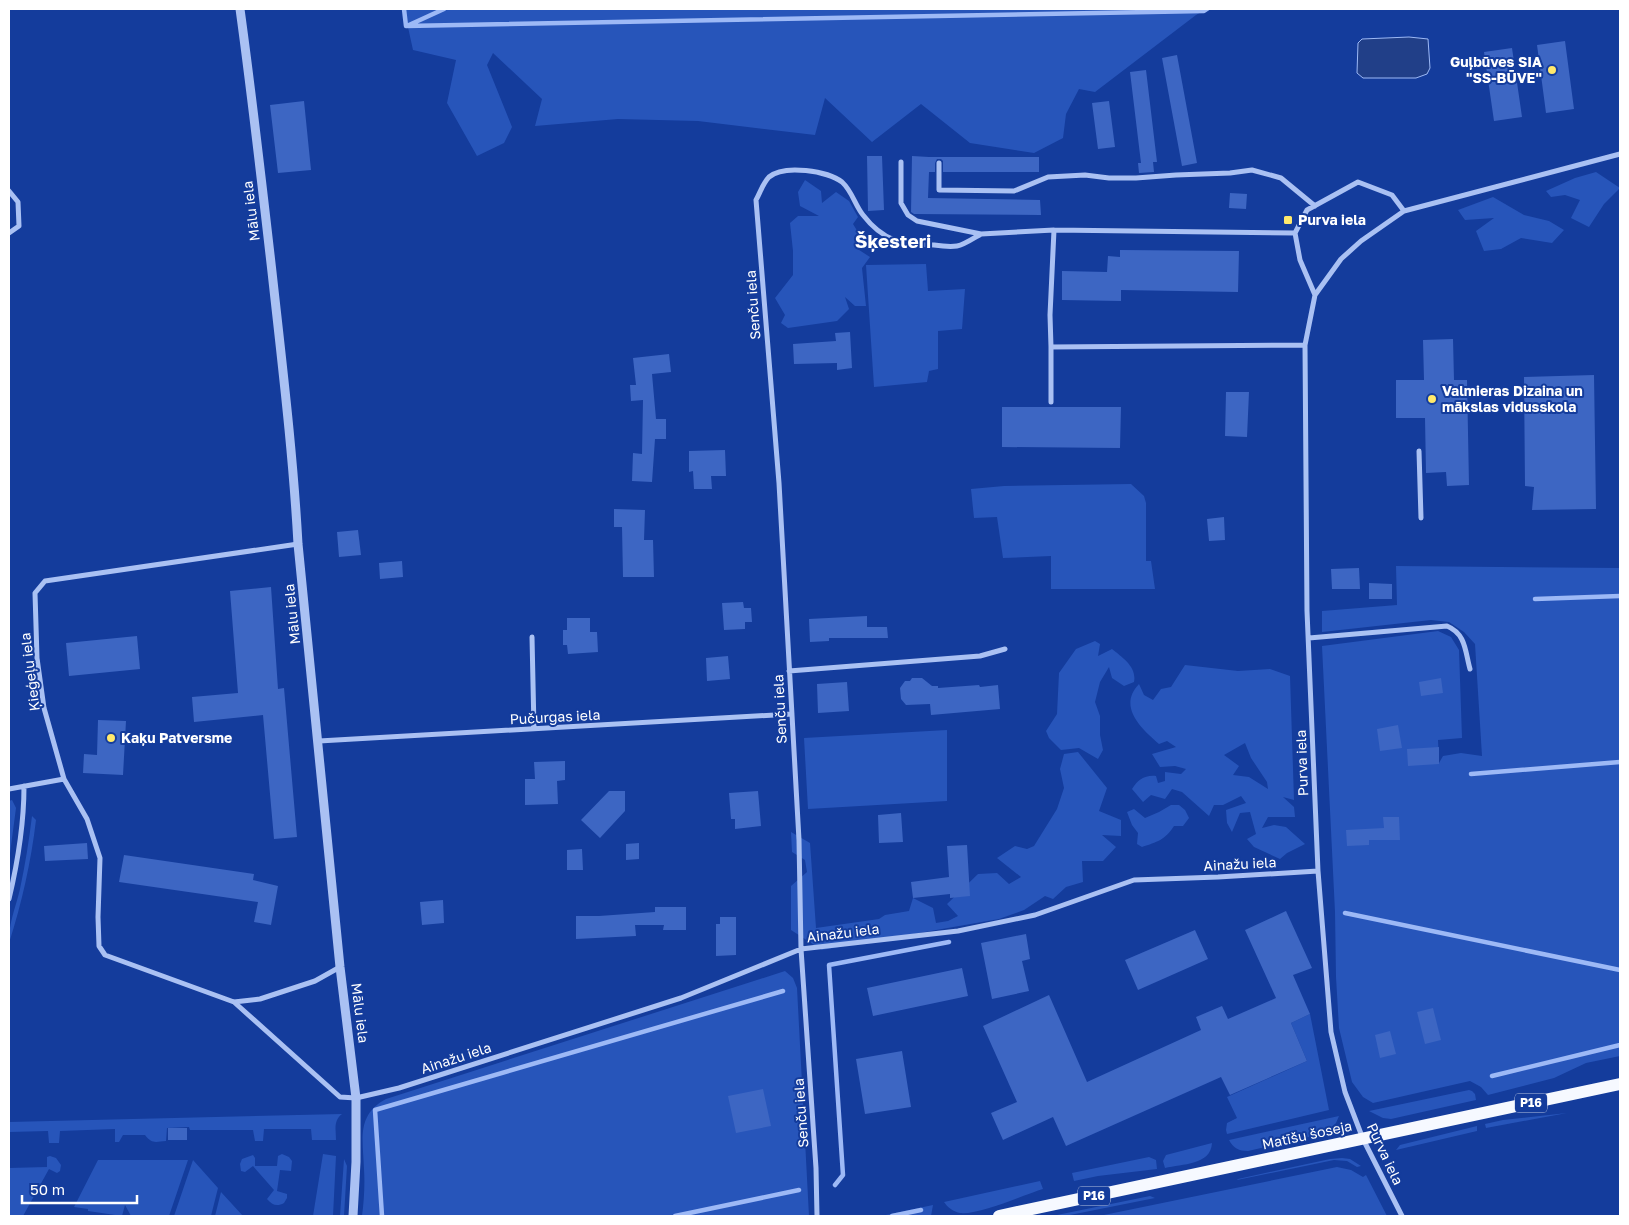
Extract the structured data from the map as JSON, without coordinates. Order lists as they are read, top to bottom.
{
  "streets": {
    "main road": ["P16", "Matīšu šoseja"],
    "street": [
      "Mālu iela",
      "Senču iela",
      "Ķieģeļu iela",
      "Pučurgas iela",
      "Purva iela",
      "Ainažu iela"
    ]
  },
  "crossings": [
    ["Mālu iela", "Ķieģeļu iela"],
    ["Mālu iela", "Pučurgas iela"],
    ["Mālu iela", "Ainažu iela"],
    ["Senču iela", "Pučurgas iela"],
    ["Senču iela", "Ainažu iela"],
    ["Purva iela", "Ainažu iela"],
    ["Purva iela", "Matīšu šoseja"]
  ],
  "districts": ["Šķesteri"],
  "places": {
    "other": ["Guļbūves SIA \"SS-BŪVE\"", "Valmieras Dizaina un mākslas vidusskola", "Kaķu Patversme"],
    "transit": ["Purva iela"]
  },
  "scale_bar": "50 m"
}
